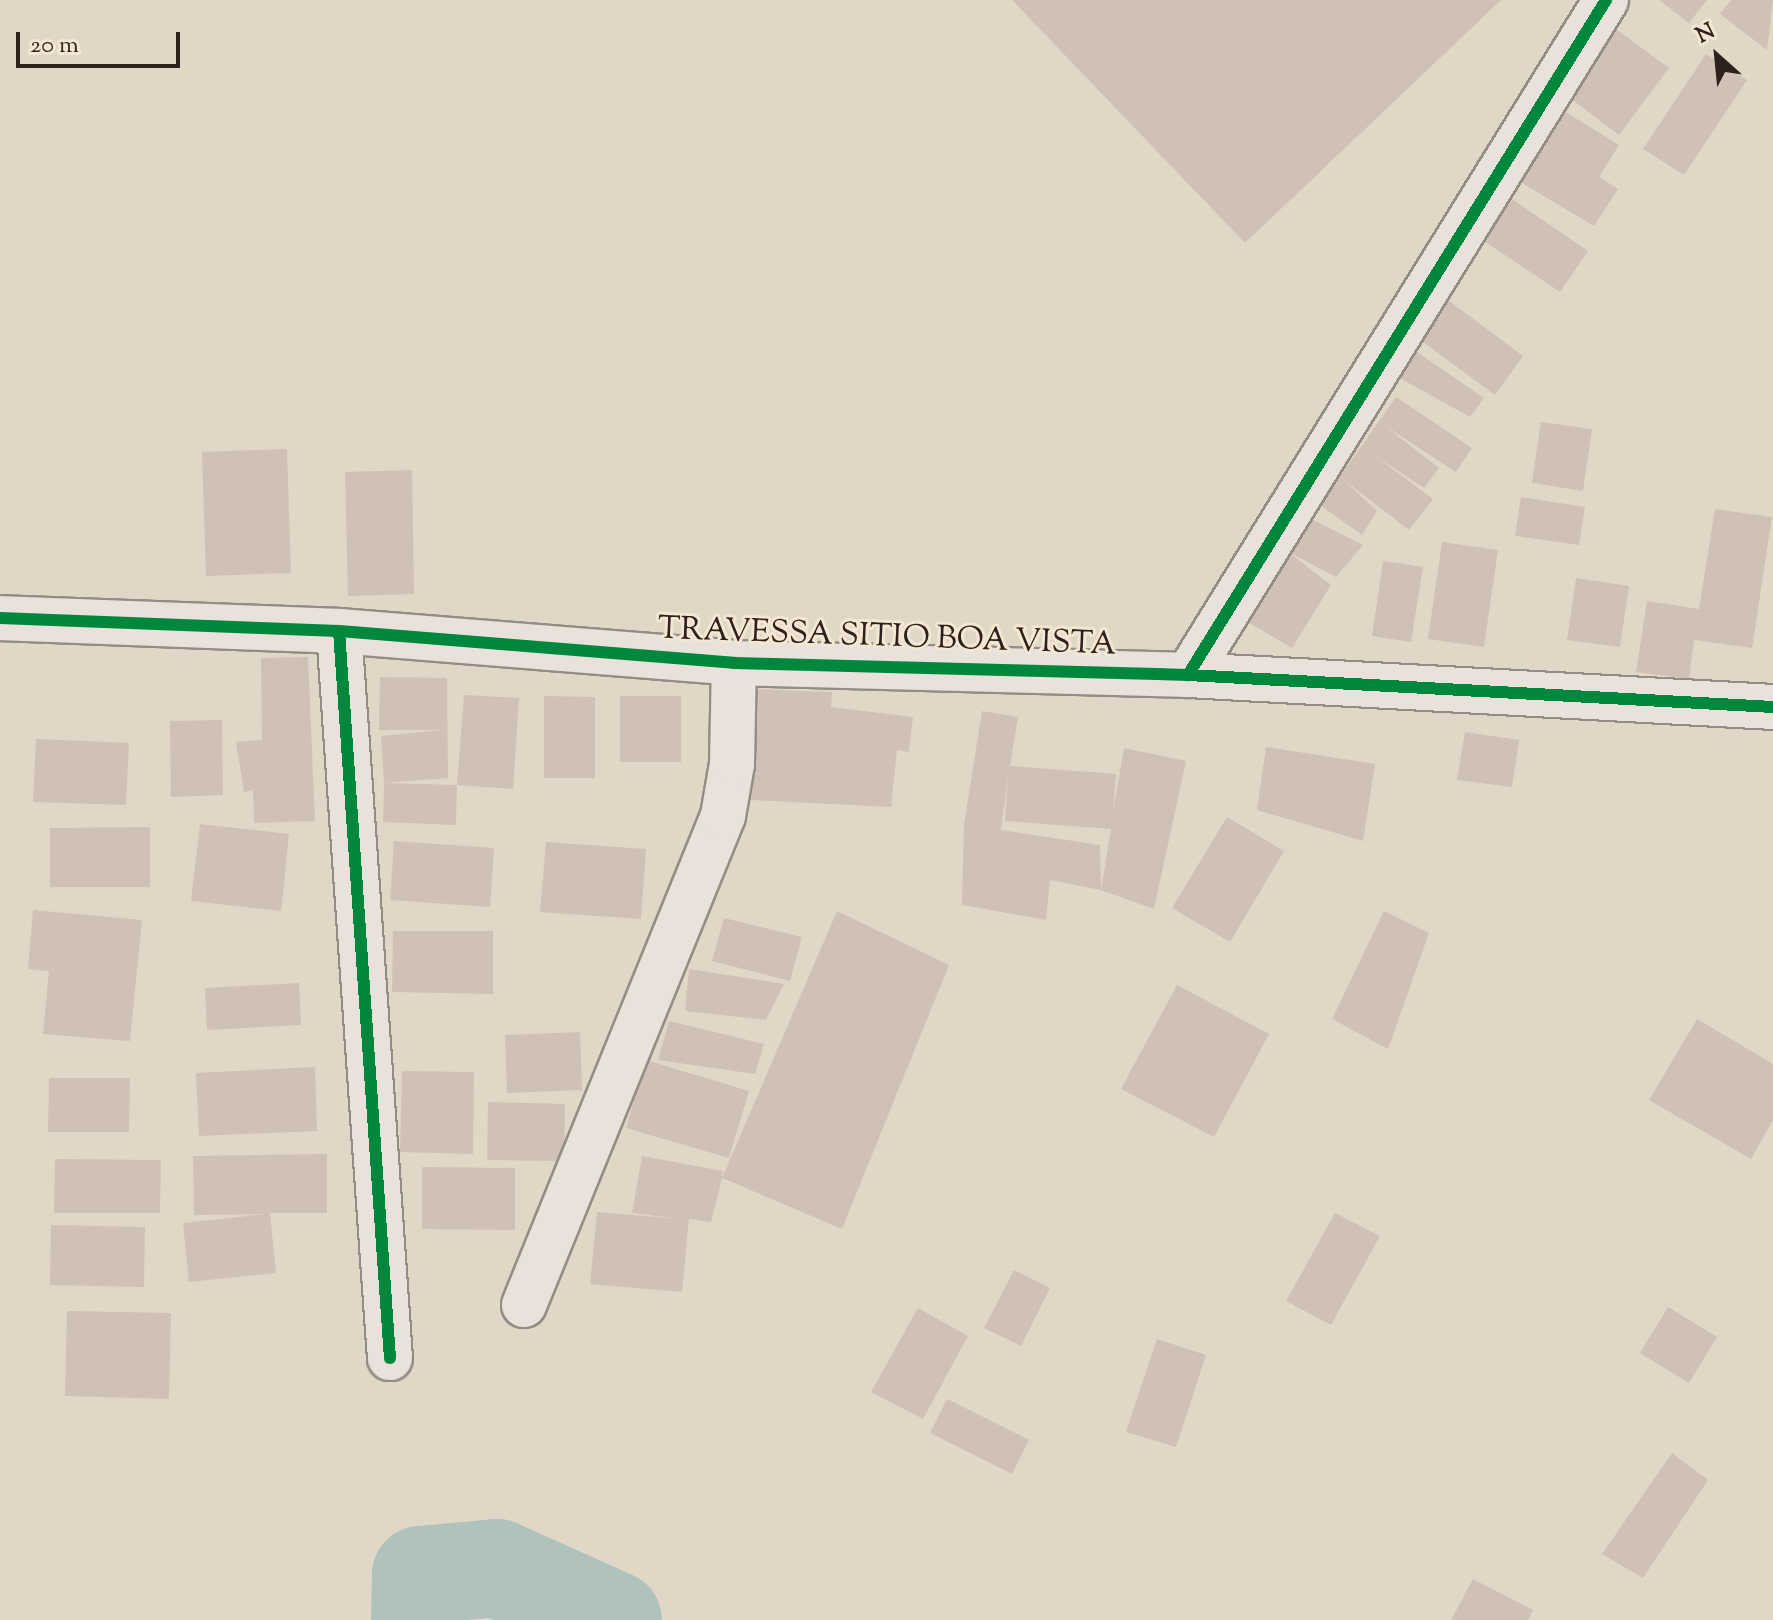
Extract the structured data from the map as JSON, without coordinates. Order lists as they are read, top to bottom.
{
  "streets": {
    "street": ["TRAVESSA SITIO BOA VISTA"]
  },
  "scale_bar": "20 m",
  "north": "top left"
}
